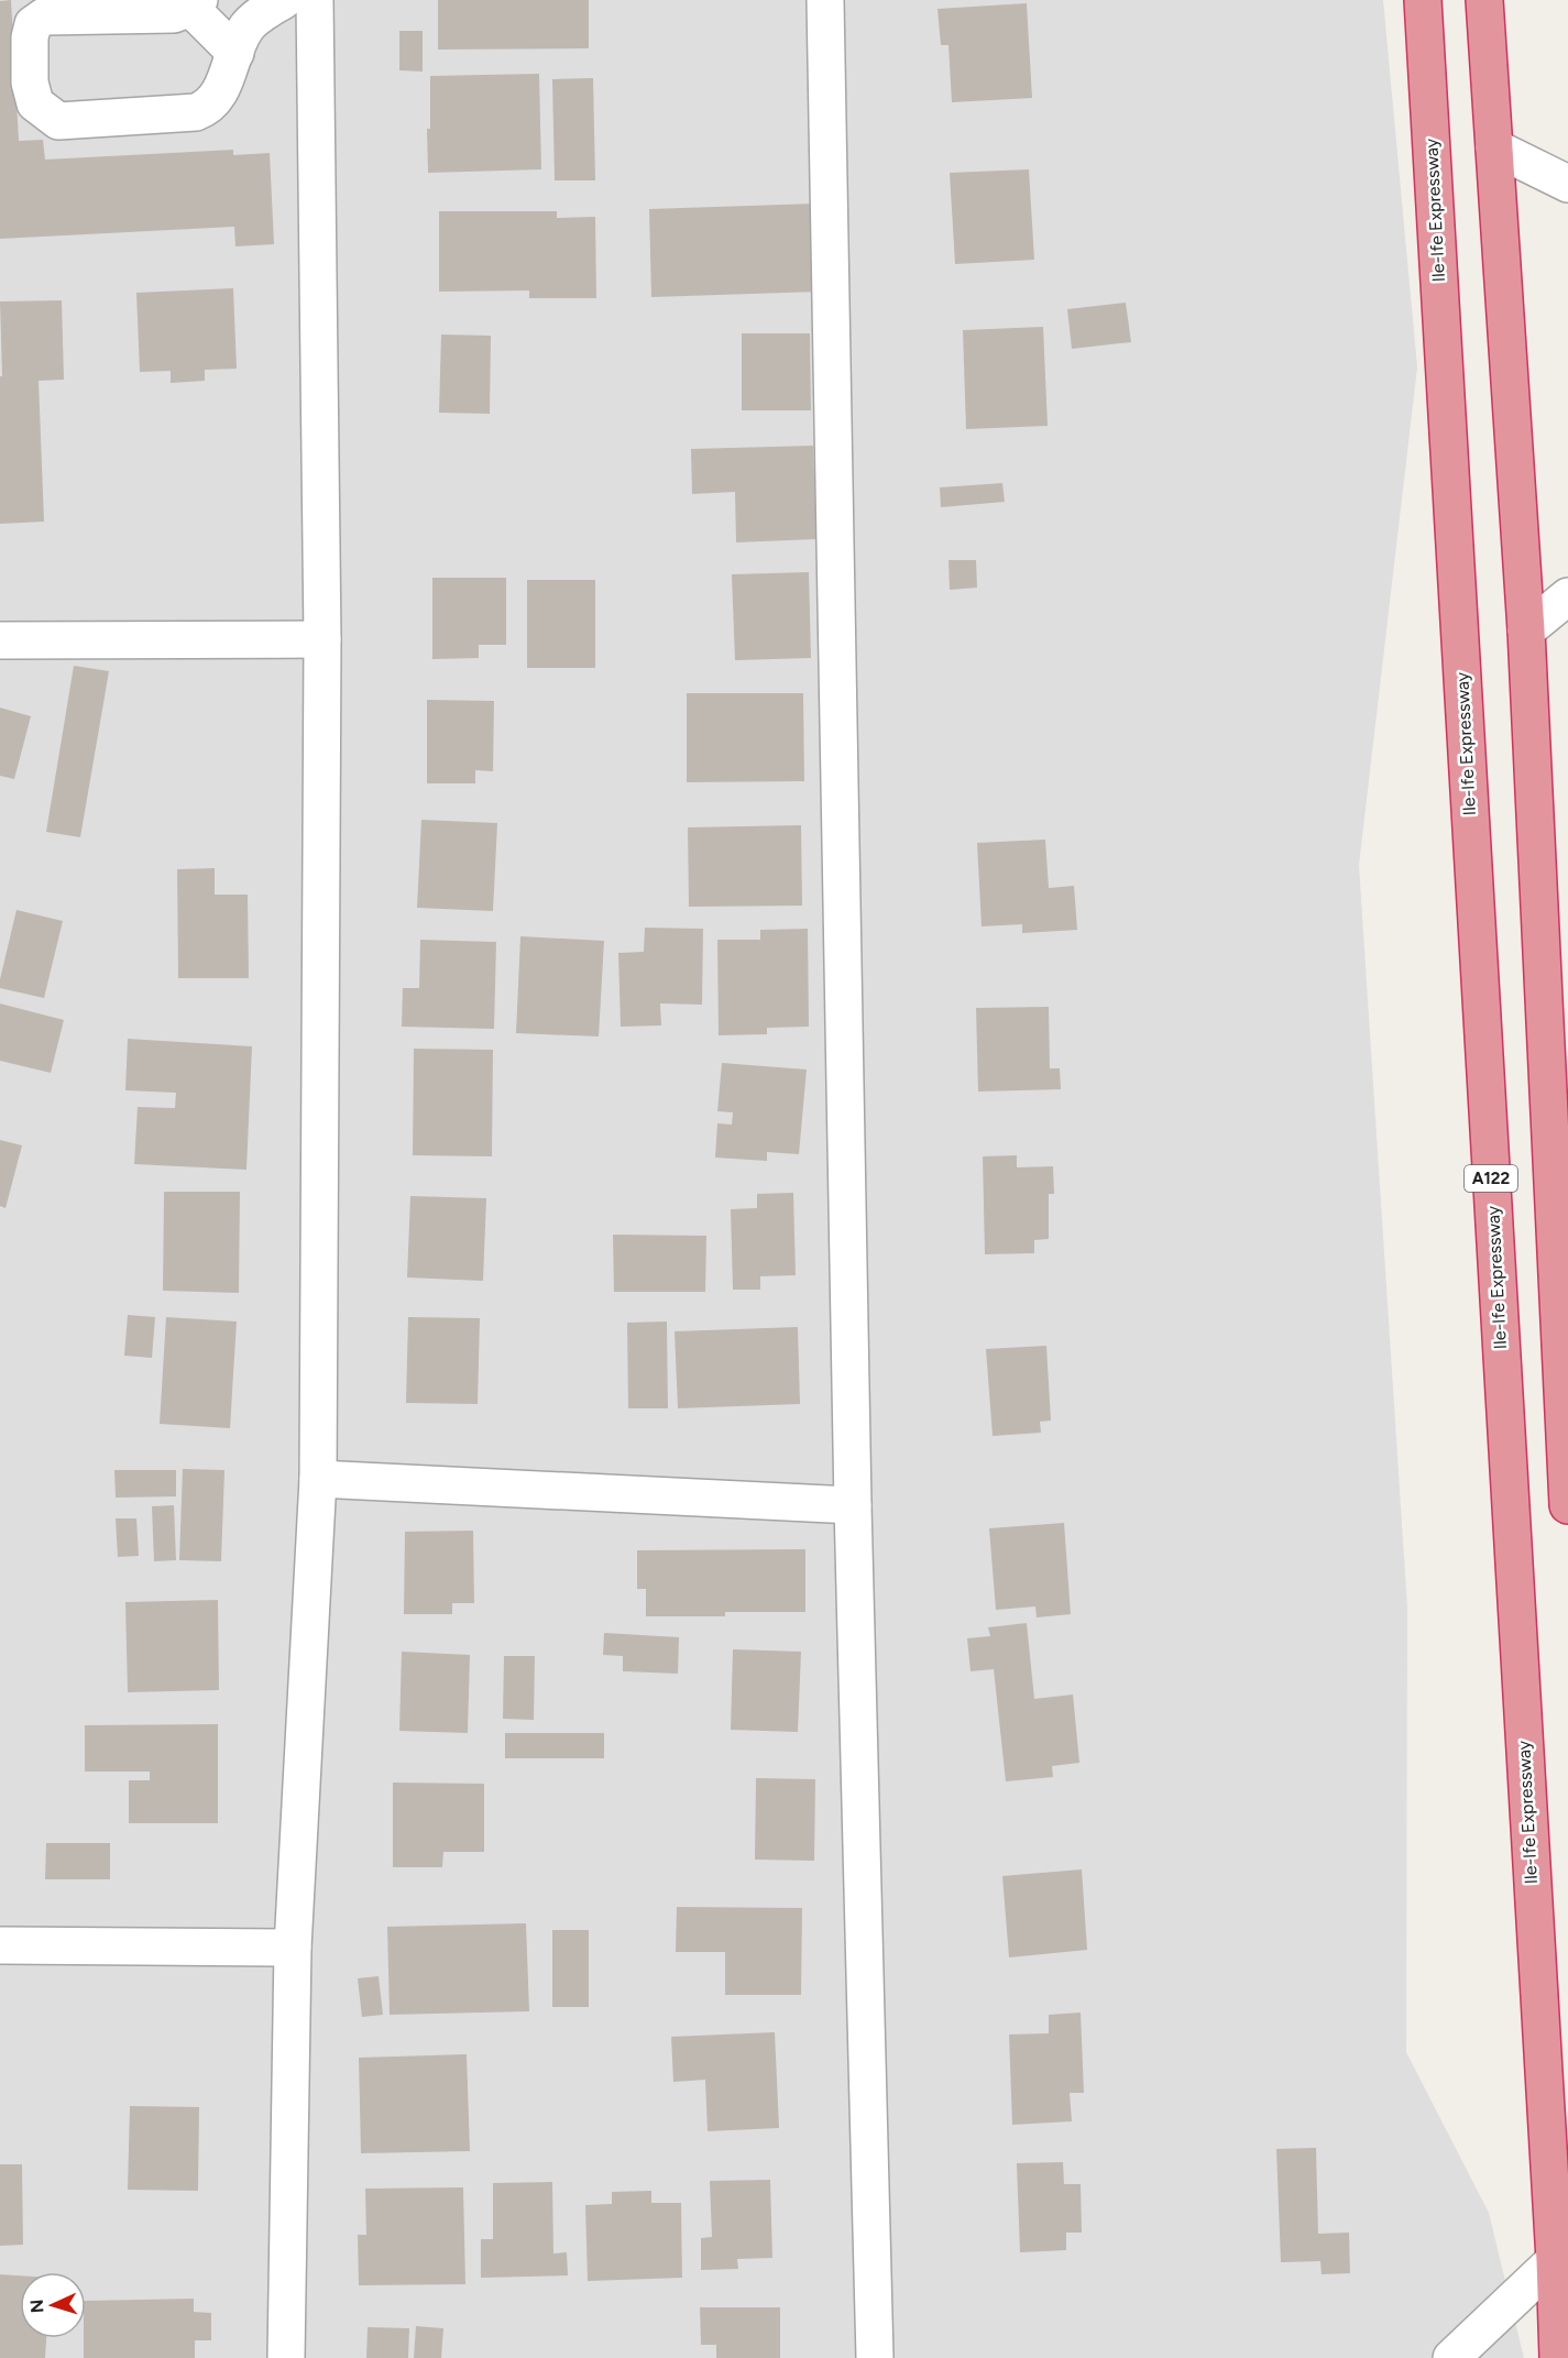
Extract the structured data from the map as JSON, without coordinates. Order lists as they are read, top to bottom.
{
  "streets": {
    "highway": ["Ile-Ife Expressway", "A122"]
  },
  "north": "left"
}
